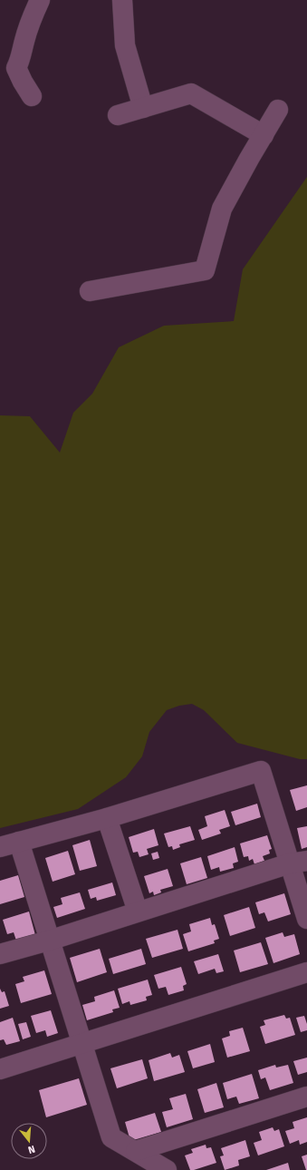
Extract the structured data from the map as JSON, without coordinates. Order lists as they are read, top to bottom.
{
  "north": "bottom"
}
